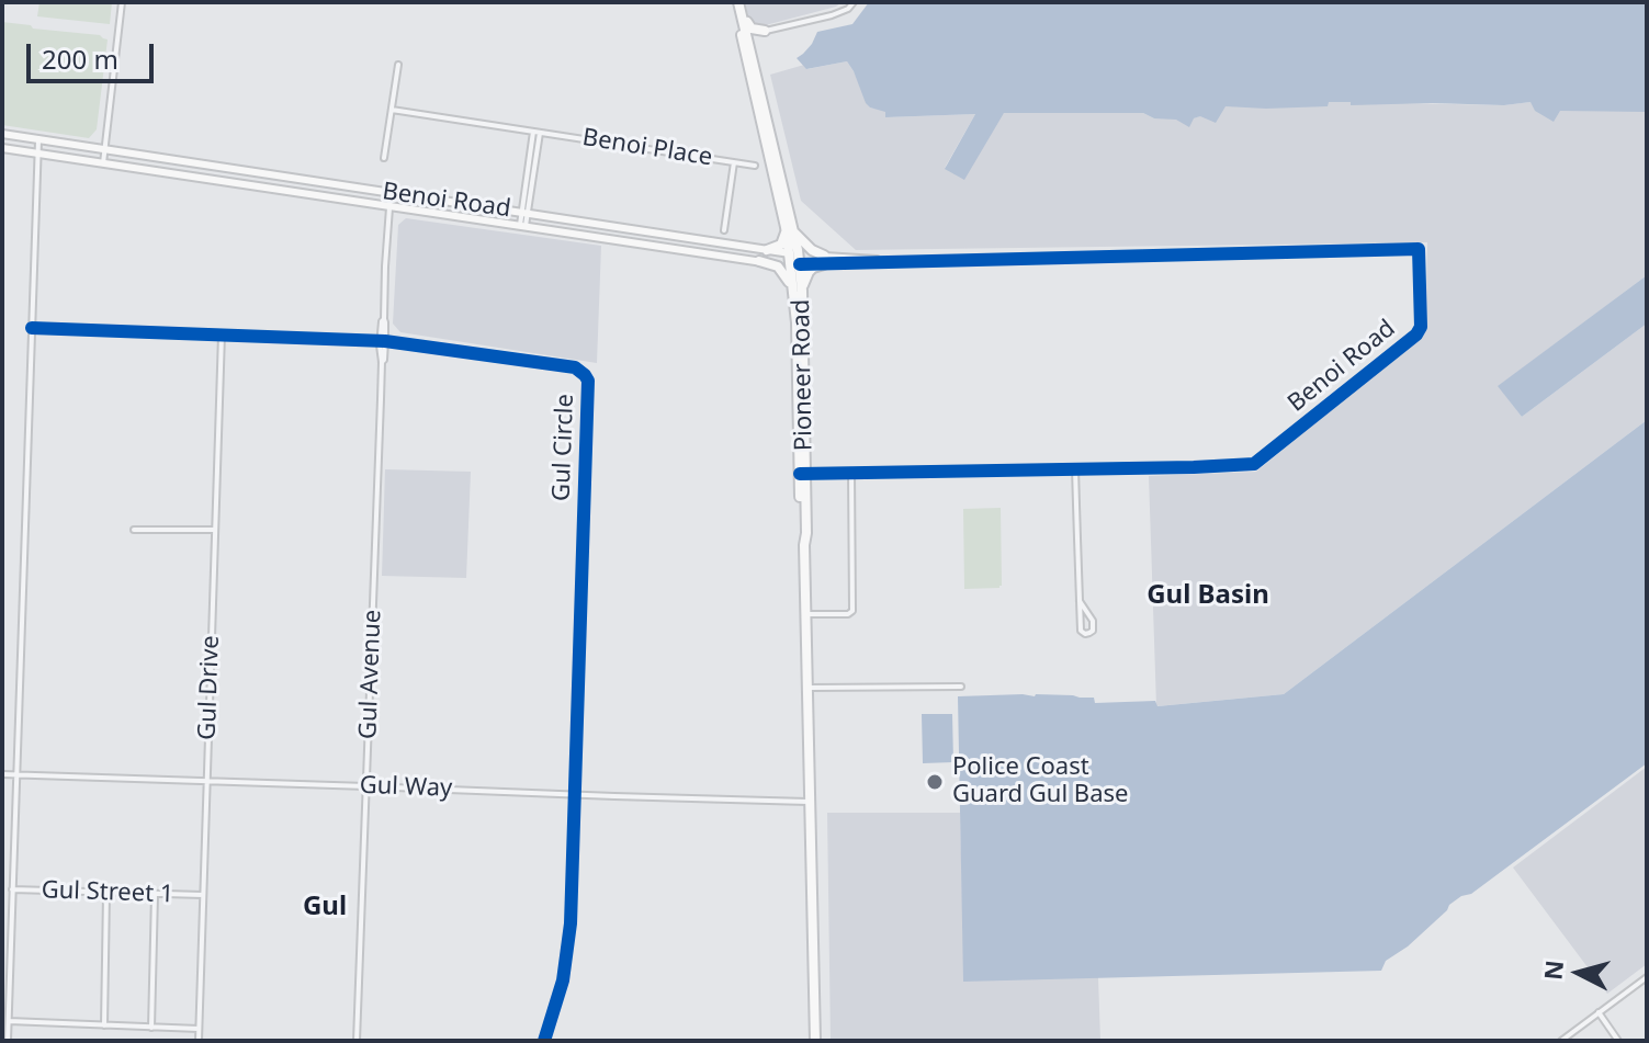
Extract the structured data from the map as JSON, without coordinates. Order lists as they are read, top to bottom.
{
  "streets": {
    "main road": ["Benoi Road", "Pioneer Road"],
    "street": [
      "Benoi Place",
      "Gul Circle",
      "Gul Avenue",
      "Gul Drive",
      "Gul Way",
      "Gul Street 1"
    ]
  },
  "crossings": [
    ["Benoi Road", "Pioneer Road"],
    ["Benoi Road", "Gul Avenue"],
    ["Pioneer Road", "Gul Way"],
    ["Gul Circle", "Gul Avenue"],
    ["Gul Circle", "Gul Drive"],
    ["Gul Circle", "Gul Way"],
    ["Gul Avenue", "Gul Way"],
    ["Gul Drive", "Gul Way"],
    ["Gul Drive", "Gul Street 1"]
  ],
  "districts": ["Gul Basin", "Gul"],
  "places": ["Police Coast Guard Gul Base"],
  "scale_bar": "200 m",
  "north": "left"
}
